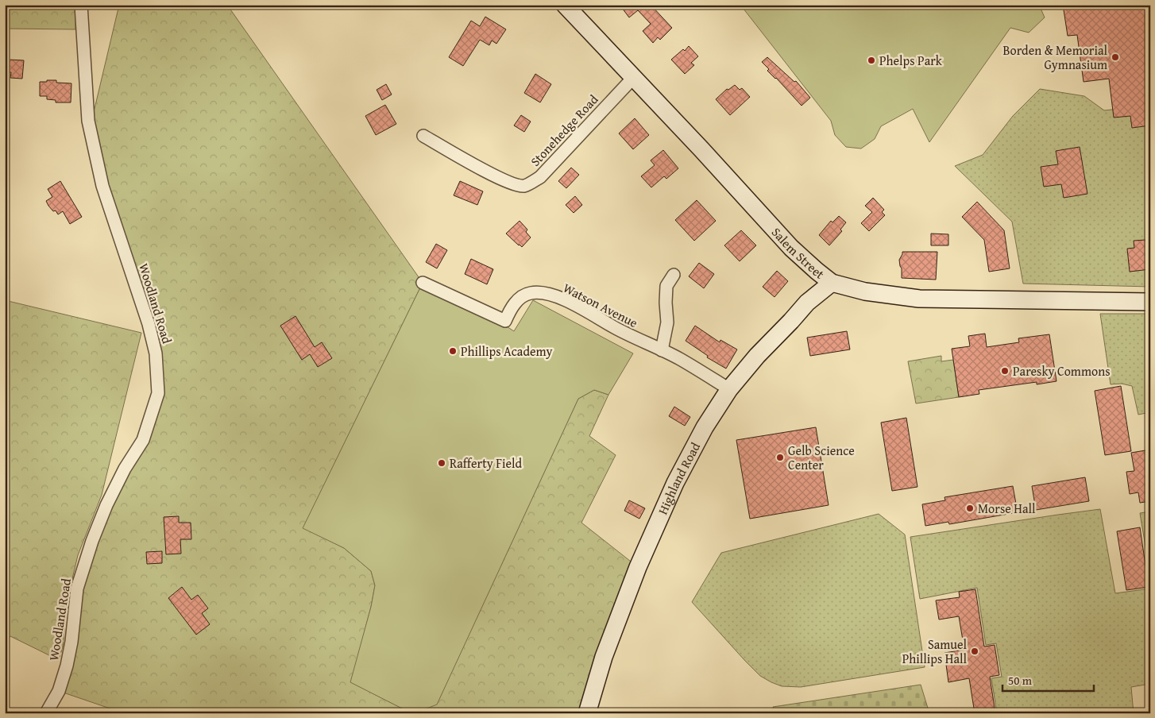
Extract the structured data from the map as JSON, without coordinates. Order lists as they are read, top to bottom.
{
  "streets": {
    "street": [
      "Stonehedge Road",
      "Salem Street",
      "Woodland Road",
      "Watson Avenue",
      "Highland Road"
    ]
  },
  "crossings": [
    ["Stonehedge Road", "Salem Street"],
    ["Salem Street", "Highland Road"],
    ["Watson Avenue", "Highland Road"]
  ],
  "places": [
    "Borden & Memorial Gymnasium",
    "Phelps Park",
    "Phillips Academy",
    "Paresky Commons",
    "Gelb Science Center",
    "Rafferty Field",
    "Morse Hall",
    "Samuel Phillips Hall"
  ],
  "scale_bar": "50 m"
}
